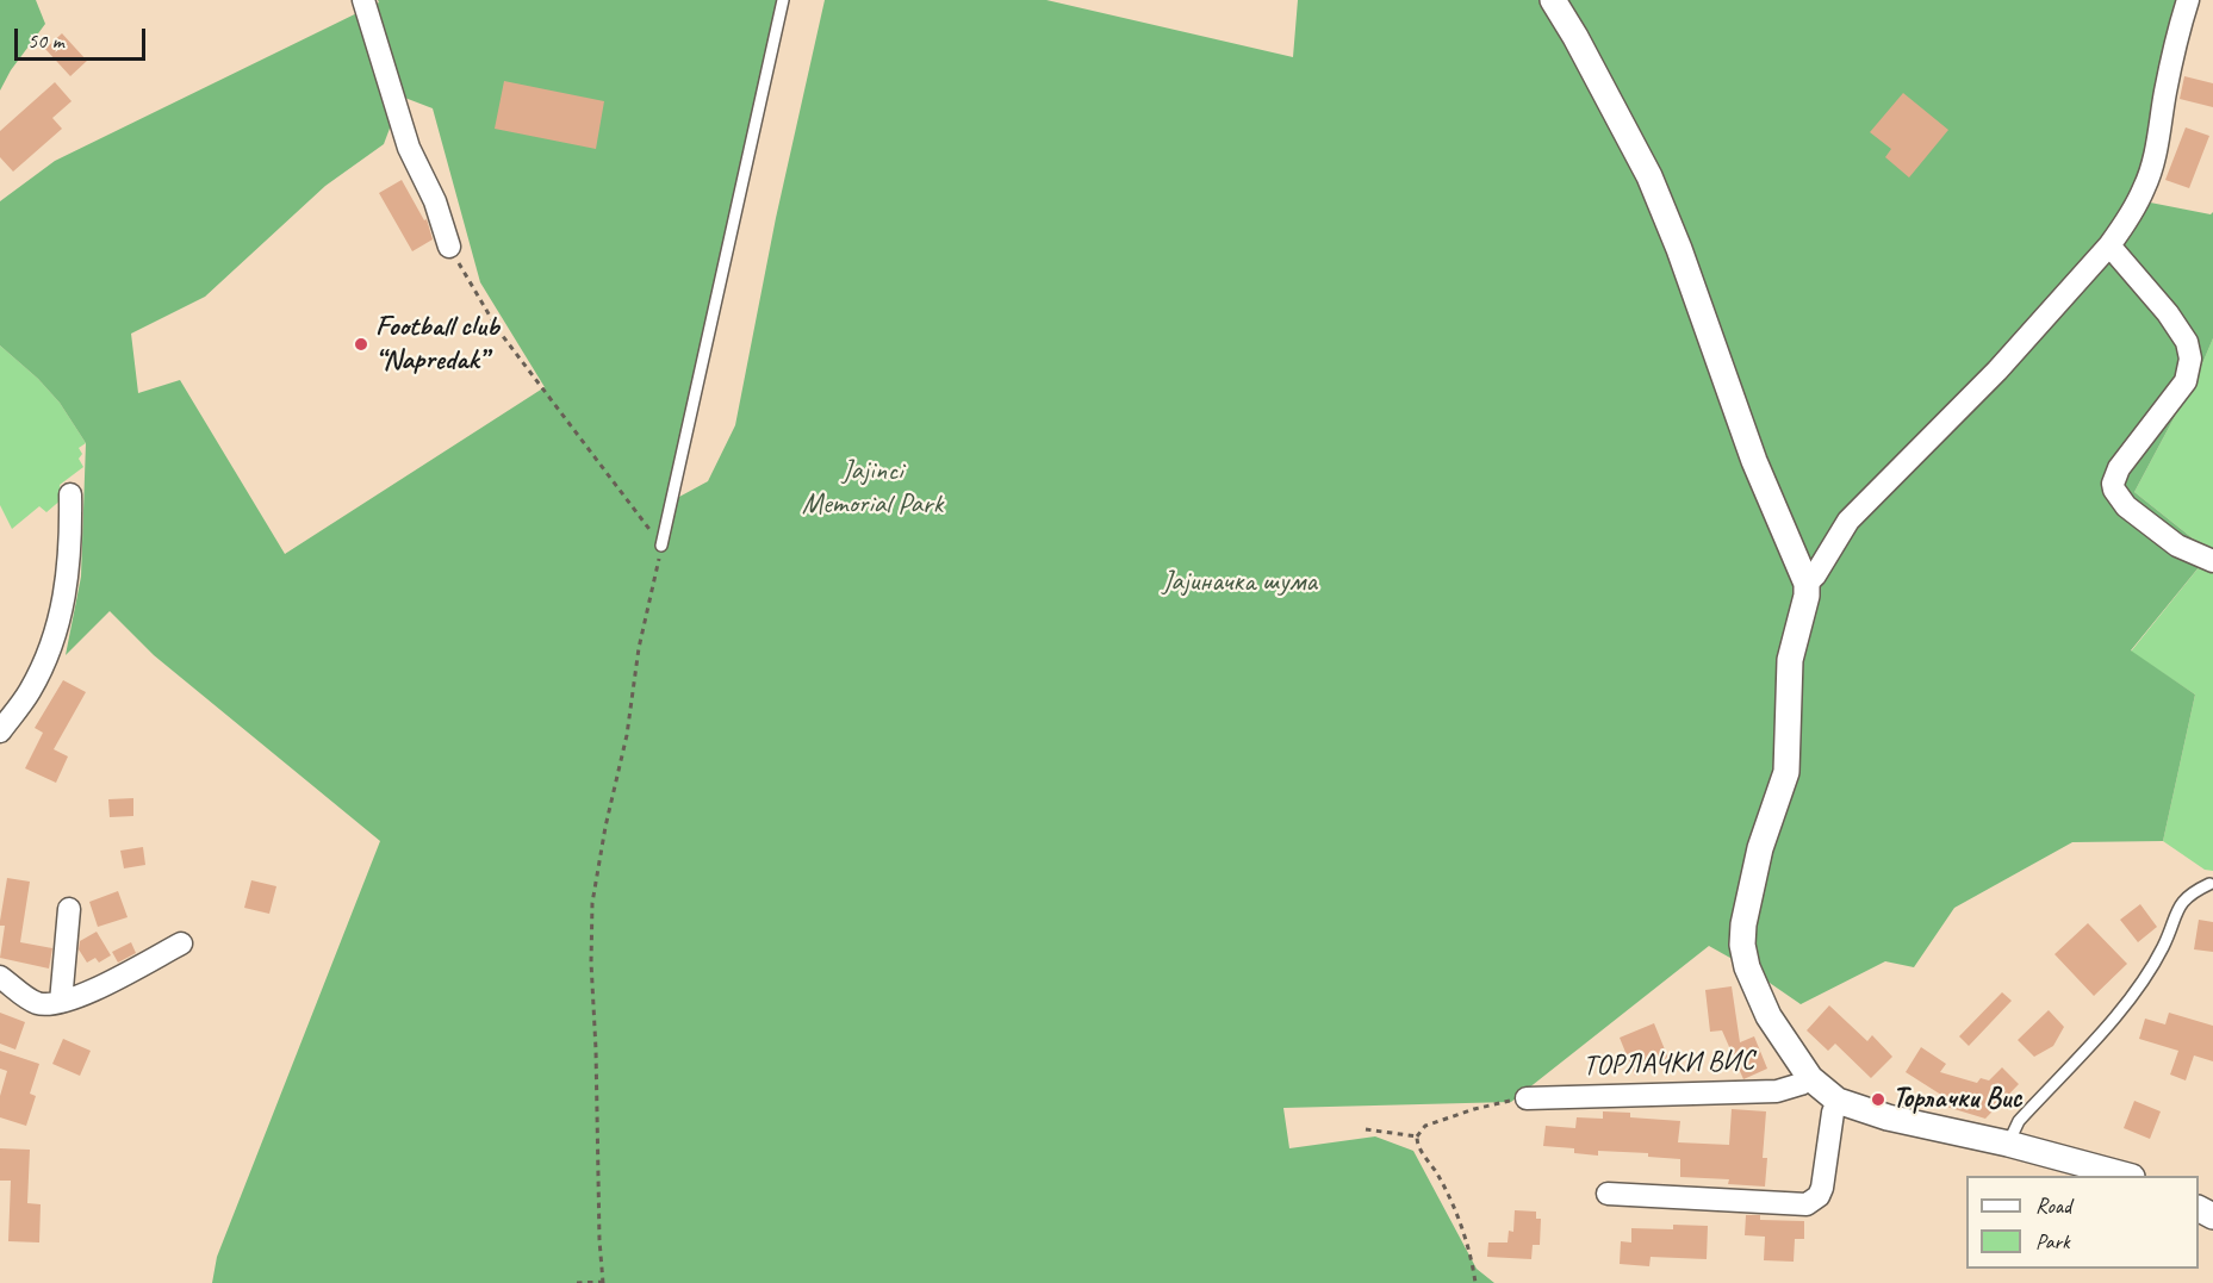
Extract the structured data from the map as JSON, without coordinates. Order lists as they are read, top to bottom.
{
  "streets": {
    "street": ["ТОРЛАЧКИ ВИС"]
  },
  "parks": ["Jajinci Memorial Park", "Јајиначка шума"],
  "places": ["Football club “Napredak”", "Торлачки Вис"],
  "legend": ["Road", "Park"],
  "scale_bar": "50 m"
}
